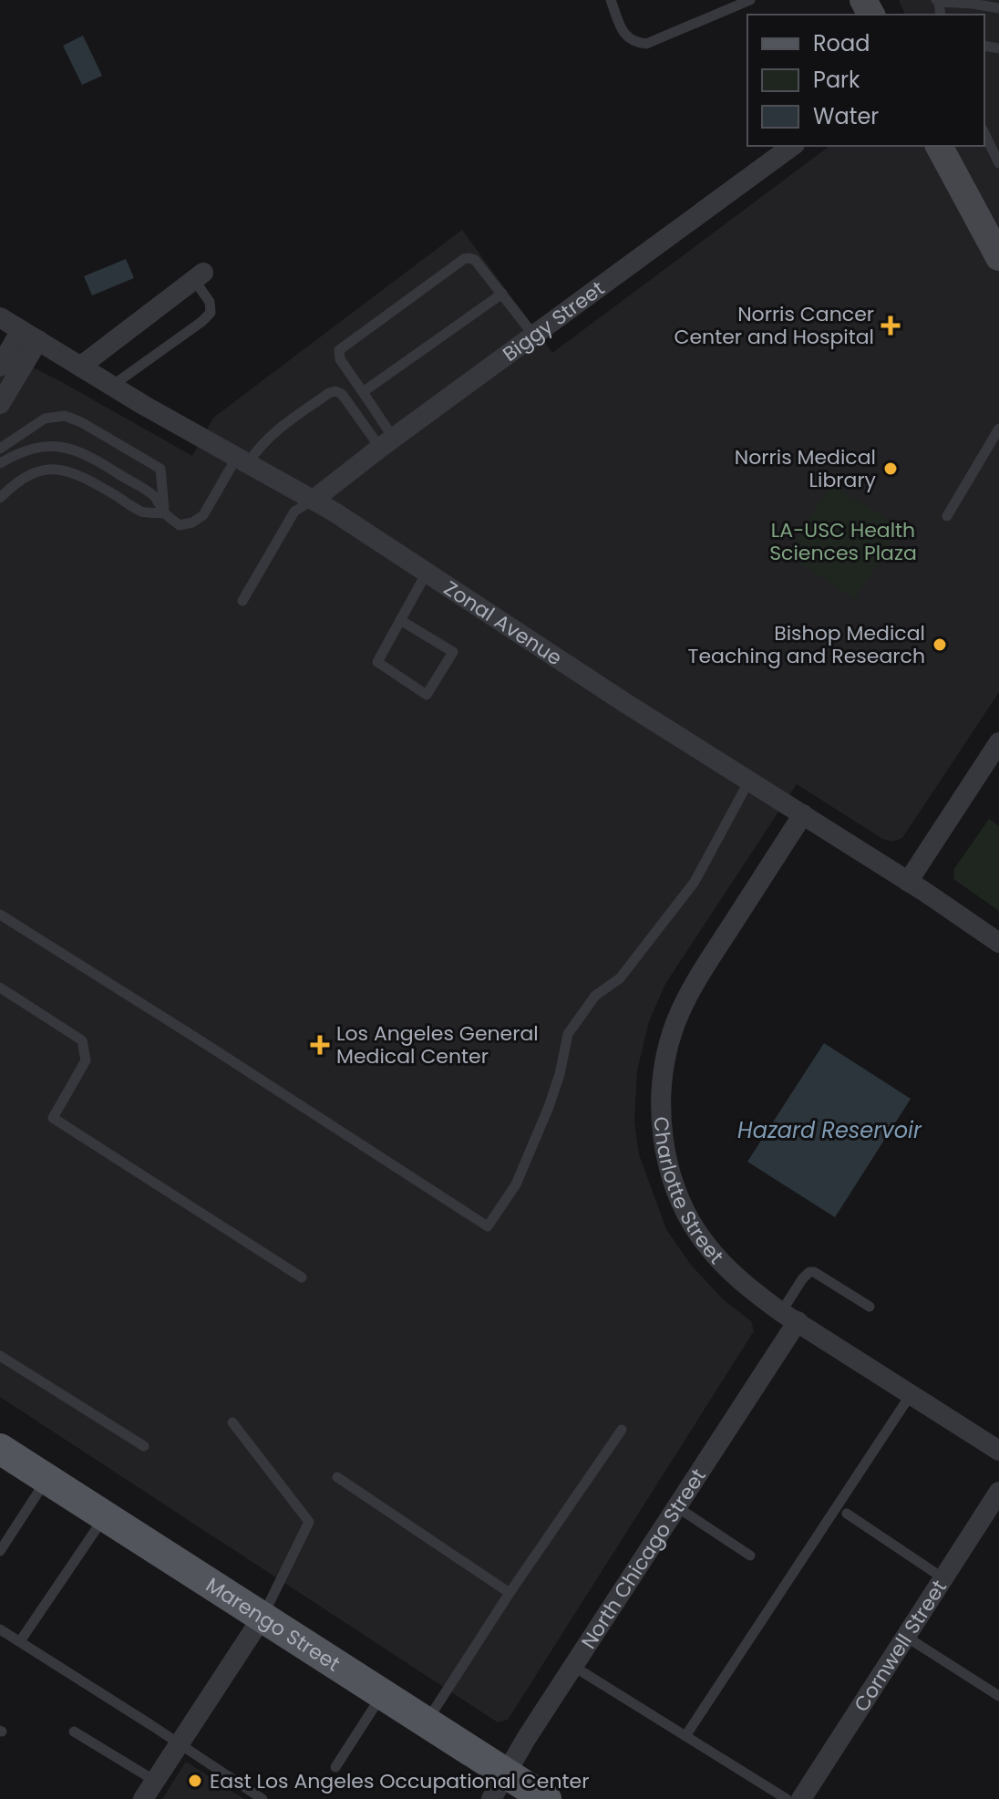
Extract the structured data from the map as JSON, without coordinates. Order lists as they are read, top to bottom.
{
  "streets": {
    "main road": ["Marengo Street"],
    "street": [
      "Biggy Street",
      "Zonal Avenue",
      "Charlotte Street",
      "North Chicago Street",
      "Cornwell Street"
    ]
  },
  "crossings": [
    ["Biggy Street", "Zonal Avenue"],
    ["Zonal Avenue", "Charlotte Street"],
    ["Charlotte Street", "North Chicago Street"],
    ["North Chicago Street", "Marengo Street"]
  ],
  "water": ["Hazard Reservoir"],
  "parks": ["LA-USC Health Sciences Plaza"],
  "places": {
    "health": ["Norris Cancer Center and Hospital", "Los Angeles General Medical Center"],
    "other": ["Norris Medical Library", "Bishop Medical Teaching and Research", "East Los Angeles Occupational Center"]
  },
  "legend": ["Road", "Park", "Water"]
}
